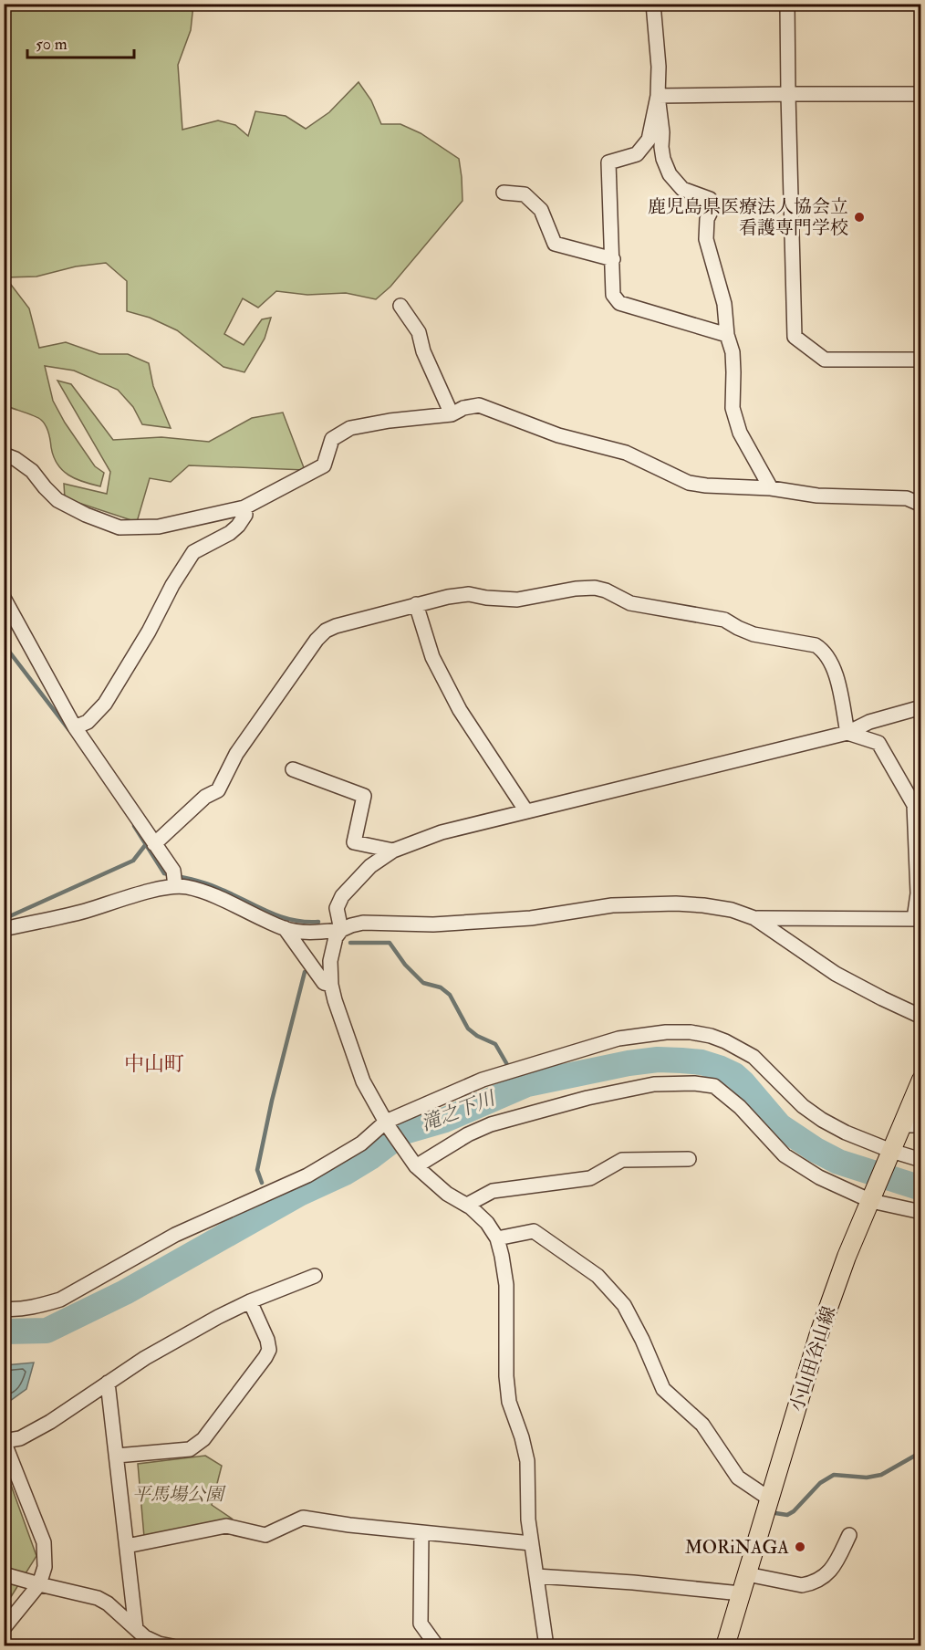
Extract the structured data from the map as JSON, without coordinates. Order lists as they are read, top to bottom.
{
  "streets": {
    "main road": ["小山田谷山線"]
  },
  "districts": ["中山町"],
  "water": ["滝之下川"],
  "parks": ["平馬場公園"],
  "places": ["鹿児島県医療法人協会立 看護専門学校", "MORiNAGA"],
  "scale_bar": "50 m"
}
